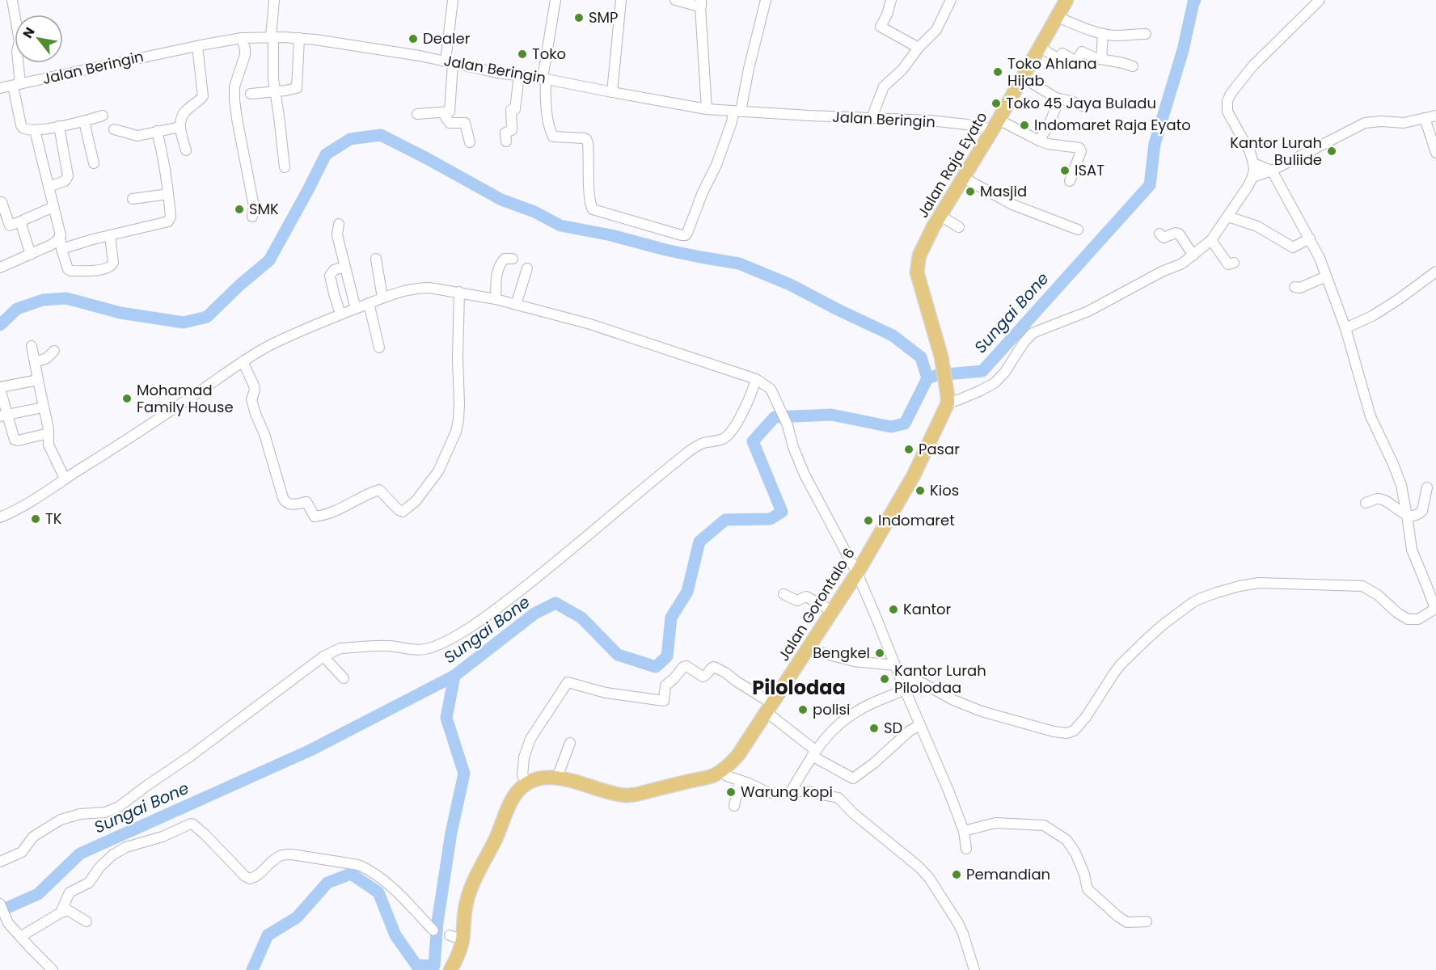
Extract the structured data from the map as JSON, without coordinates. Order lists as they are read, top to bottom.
{
  "streets": {
    "main road": ["Jalan Raja Eyato", "Jalan Gorontalo 6"],
    "street": ["Jalan Beringin"]
  },
  "crossings": [
    ["Jalan Beringin", "Jalan Raja Eyato"],
    ["Jalan Raja Eyato", "Jalan Gorontalo 6"]
  ],
  "districts": ["Pilolodaa"],
  "water": ["Sungai Bone"],
  "places": [
    "SMP",
    "Dealer",
    "Toko",
    "Toko Ahlana Hijab",
    "Toko 45 Jaya Buladu",
    "Indomaret Raja Eyato",
    "Kantor Lurah Buliide",
    "ISAT",
    "Masjid",
    "SMK",
    "Mohamad Family House",
    "Pasar",
    "Kios",
    "TK",
    "Indomaret",
    "Kantor",
    "Bengkel",
    "Kantor Lurah Pilolodaa",
    "polisi",
    "SD",
    "Warung kopi",
    "Pemandian"
  ],
  "north": "top left"
}
